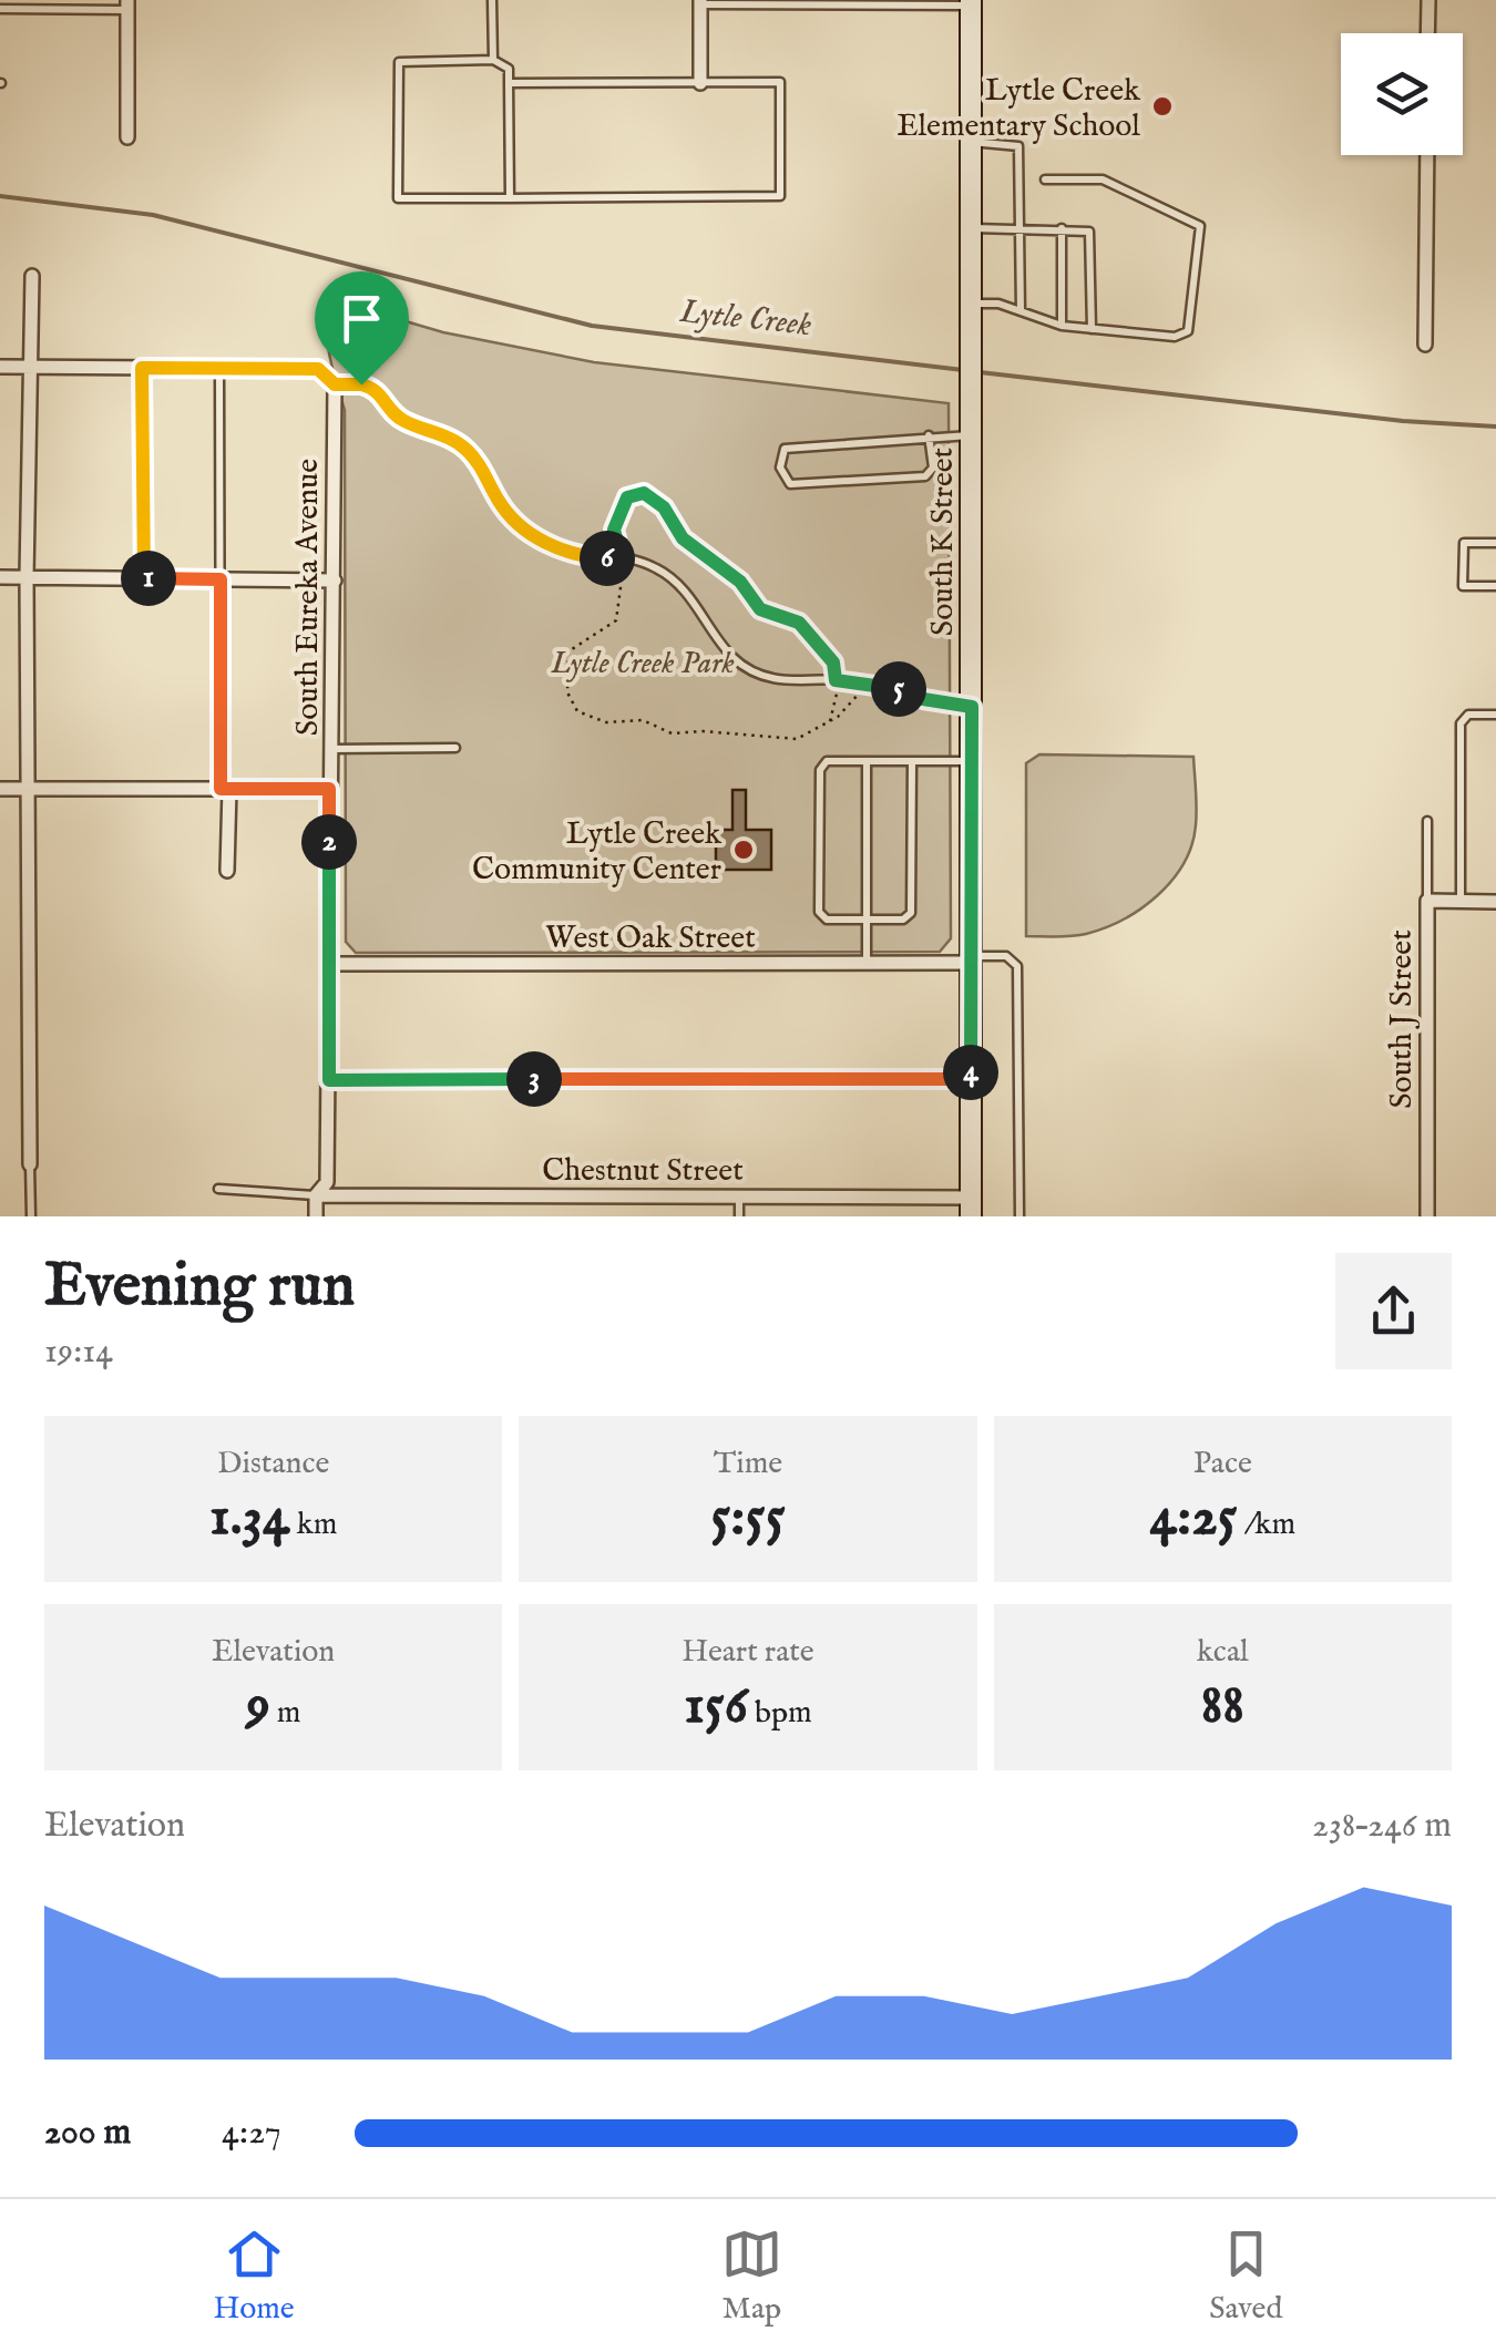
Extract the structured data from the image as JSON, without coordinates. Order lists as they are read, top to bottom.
{
  "streets": {
    "street": [
      "South K Street",
      "South Eureka Avenue",
      "West Oak Street",
      "South J Street",
      "Chestnut Street"
    ]
  },
  "crossings": [
    ["South K Street", "West Oak Street"],
    ["South K Street", "Chestnut Street"],
    ["South Eureka Avenue", "West Oak Street"],
    ["South Eureka Avenue", "Chestnut Street"]
  ],
  "water": ["Lytle Creek"],
  "parks": ["Lytle Creek Park"],
  "places": ["Lytle Creek Elementary School", "Lytle Creek Community Center"],
  "page": {
    "pins": [
      "6",
      "1",
      "5",
      "2",
      "4",
      "3"
    ],
    "heading": ["Evening run", "19:14"],
    "stats": [
      ["Distance", "1.34 km"],
      ["Time", "5:55"],
      ["Pace", "4:25 /km"],
      ["Elevation", "9 m"],
      ["Heart rate", "156 bpm"],
      ["kcal", "88"]
    ],
    "chart": ["Elevation", "238–246 m"],
    "list": [
      {
        "name": "200 m",
        "note": "4:27"
      }
    ],
    "tabs": ["Home", "Map", "Saved"]
  }
}
